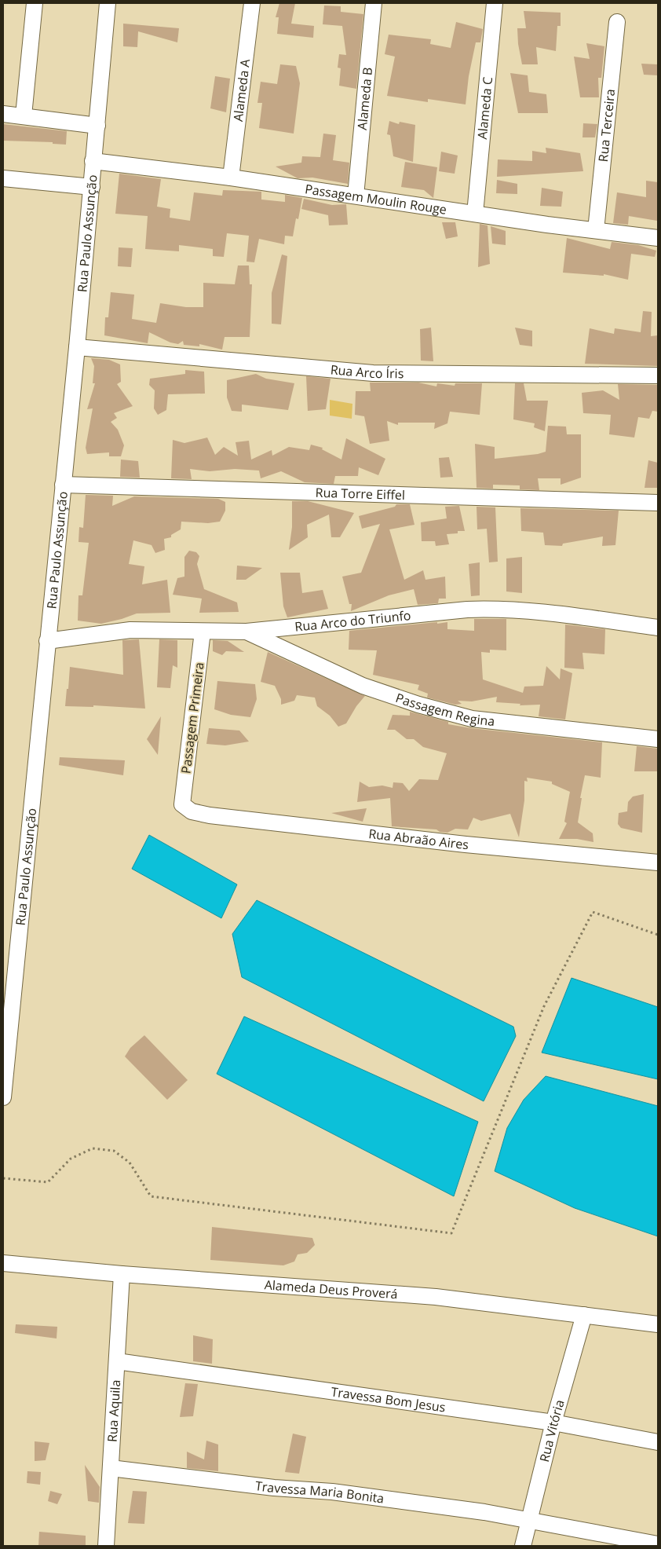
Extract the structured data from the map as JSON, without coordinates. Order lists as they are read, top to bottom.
{
  "streets": {
    "street": [
      "Alameda A",
      "Alameda B",
      "Alameda C",
      "Rua Terceira",
      "Passagem Moulin Rouge",
      "Rua Paulo Assunção",
      "Rua Arco Íris",
      "Rua Torre Eiffel",
      "Rua Arco do Triunfo",
      "Passagem Regina",
      "Passagem Primeira",
      "Rua Abraão Aires",
      "Alameda Deus Proverá",
      "Travessa Bom Jesus",
      "Rua Aquila",
      "Rua Vitória",
      "Travessa Maria Bonita"
    ]
  },
  "crossings": [
    ["Alameda A", "Passagem Moulin Rouge"],
    ["Alameda B", "Passagem Moulin Rouge"],
    ["Alameda C", "Passagem Moulin Rouge"],
    ["Rua Terceira", "Passagem Moulin Rouge"],
    ["Passagem Moulin Rouge", "Rua Paulo Assunção"],
    ["Rua Paulo Assunção", "Rua Arco Íris"],
    ["Rua Paulo Assunção", "Rua Torre Eiffel"],
    ["Rua Paulo Assunção", "Rua Arco do Triunfo"],
    ["Rua Arco do Triunfo", "Passagem Regina"],
    ["Rua Arco do Triunfo", "Passagem Primeira"],
    ["Passagem Primeira", "Rua Abraão Aires"],
    ["Alameda Deus Proverá", "Rua Aquila"],
    ["Alameda Deus Proverá", "Rua Vitória"],
    ["Travessa Bom Jesus", "Rua Aquila"],
    ["Travessa Bom Jesus", "Rua Vitória"],
    ["Rua Aquila", "Travessa Maria Bonita"],
    ["Rua Vitória", "Travessa Maria Bonita"]
  ]
}
